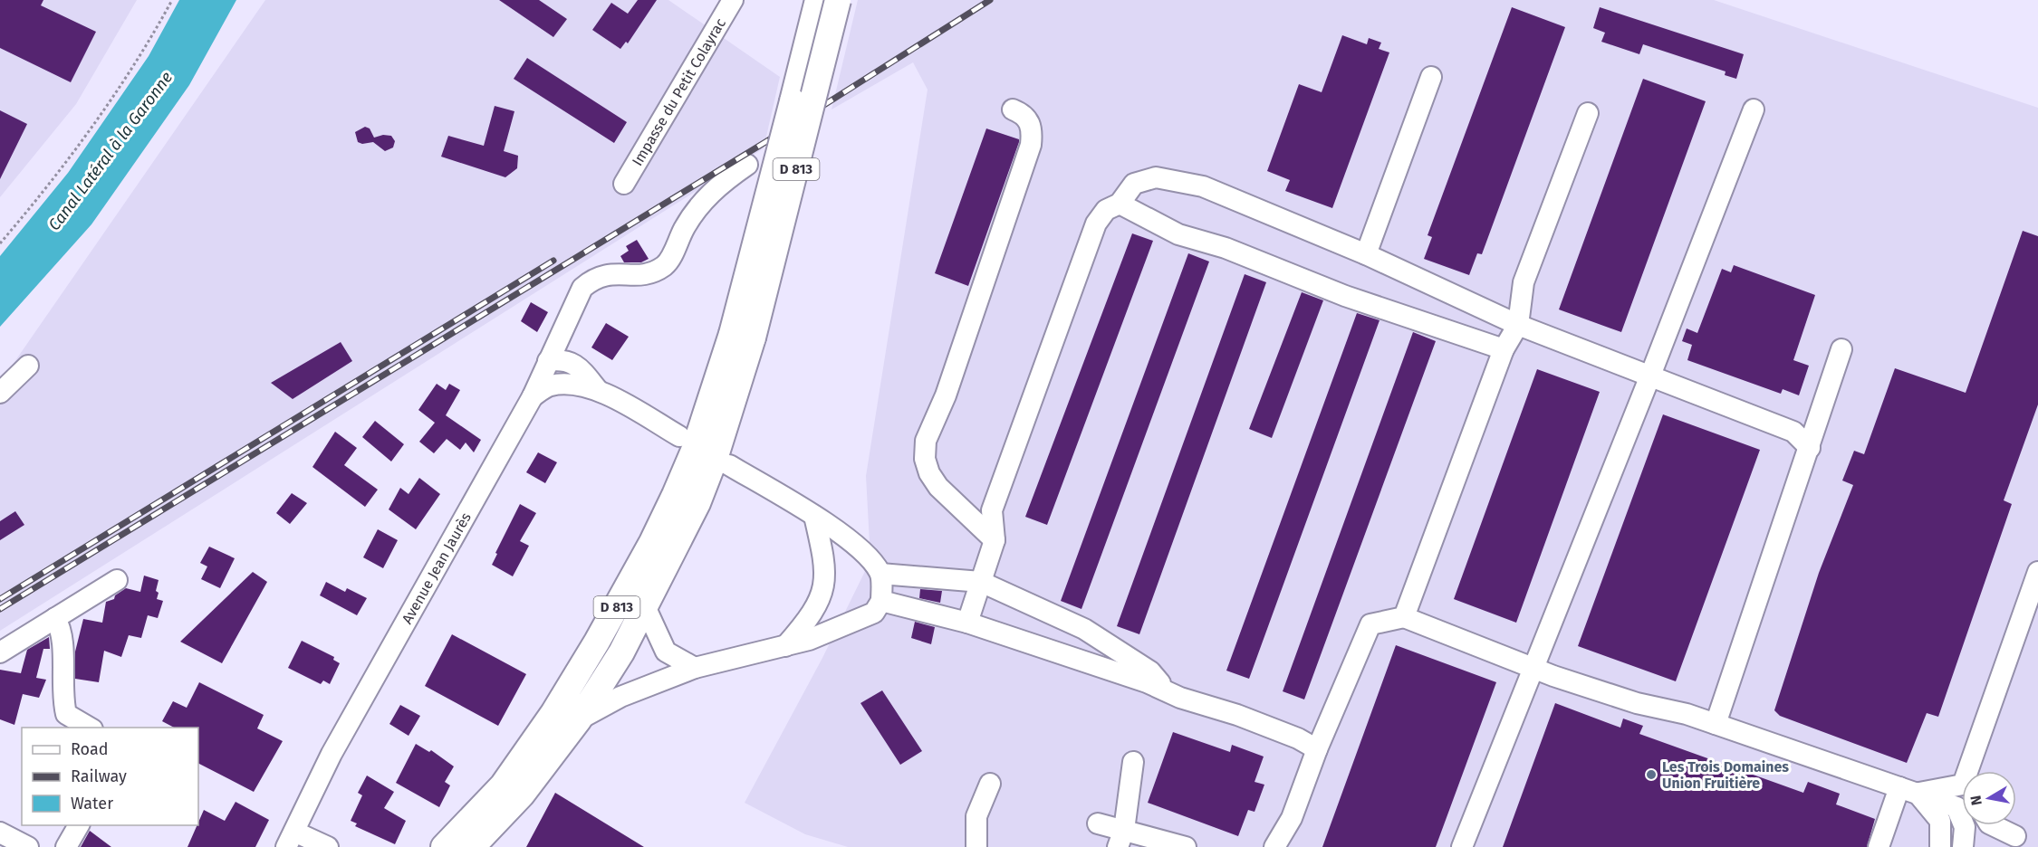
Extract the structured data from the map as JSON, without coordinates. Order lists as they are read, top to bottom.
{
  "streets": {
    "main road": ["D 813"],
    "street": ["Impasse du Petit Colayrac", "Avenue Jean Jaurès"]
  },
  "water": ["Canal Latéral à la Garonne"],
  "places": ["Les Trois Domaines Union Fruitière"],
  "legend": ["Road", "Railway", "Water"],
  "north": "left"
}
